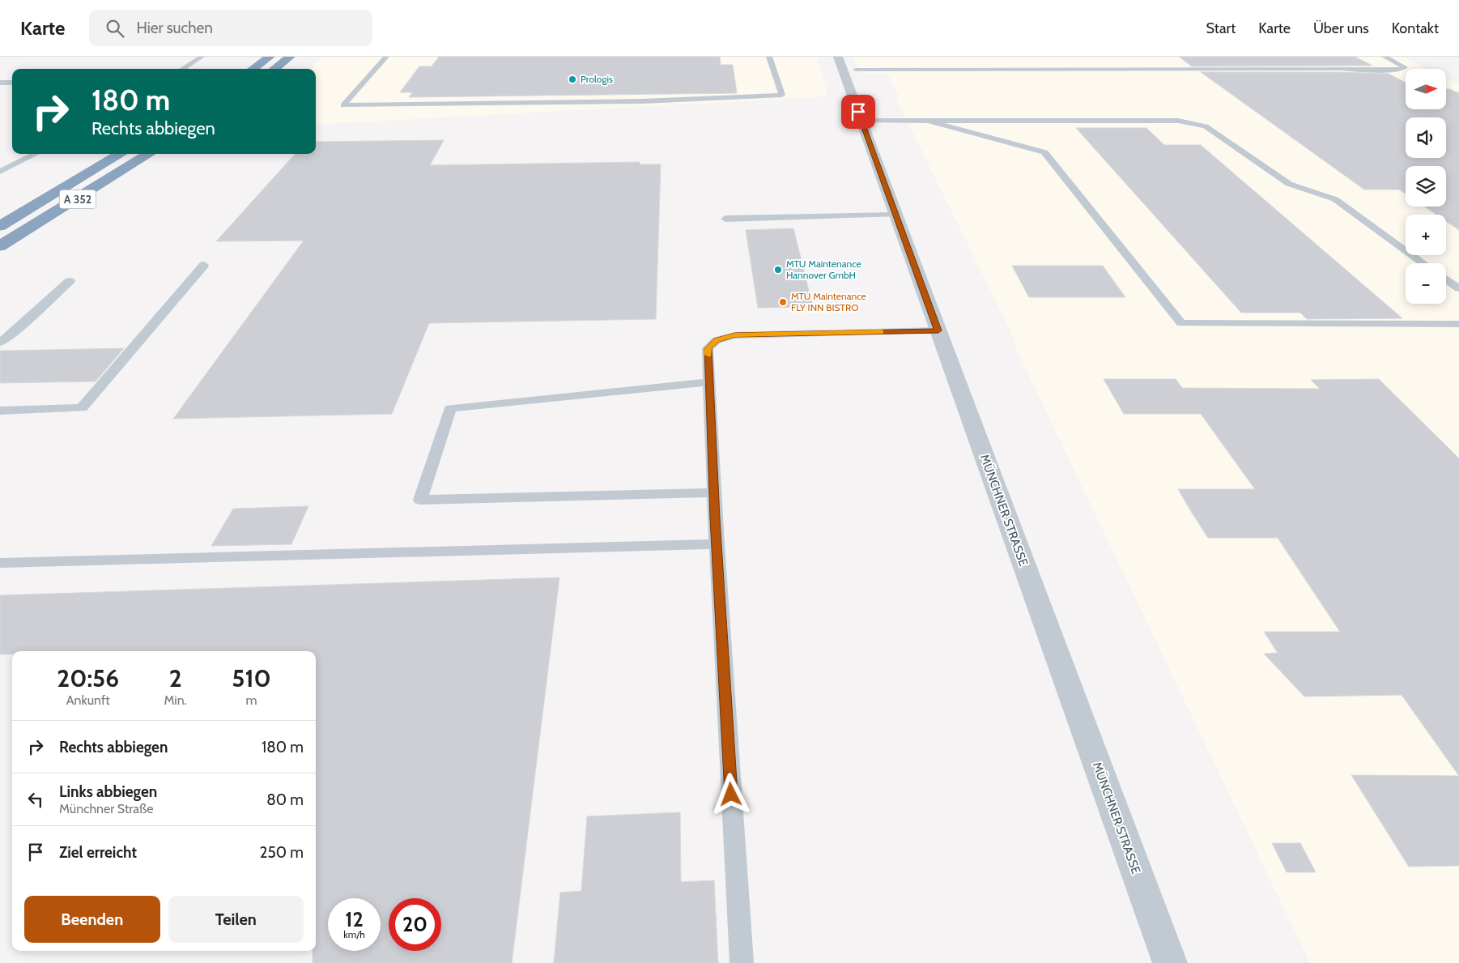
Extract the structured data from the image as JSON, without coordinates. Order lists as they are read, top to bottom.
{
  "streets": {
    "highway": ["A 352"],
    "street": ["MÜNCHNER STRASSE"]
  },
  "places": ["Prologis", "MTU Maintenance Hannover GmbH", "MTU Maintenance FLY INN BISTRO"],
  "north": "right",
  "page": {
    "header": "Karte",
    "search": "Hier suchen",
    "nav": [
      "Start",
      "Karte",
      "Über uns",
      "Kontakt"
    ],
    "map_buttons": ["+", "−"],
    "turn": ["180 m", "Rechts abbiegen"],
    "eta": [
      "20:56",
      "Ankunft",
      "2",
      "Min.",
      "510",
      "m"
    ],
    "list": [
      {
        "name": "Rechts abbiegen",
        "value": "180 m"
      },
      {
        "name": "Links abbiegen",
        "note": "Münchner Straße",
        "value": "80 m"
      },
      {
        "name": "Ziel erreicht",
        "value": "250 m"
      }
    ],
    "buttons": ["Beenden", "Teilen"],
    "speed": "12 km/h",
    "limit": "20"
  }
}
